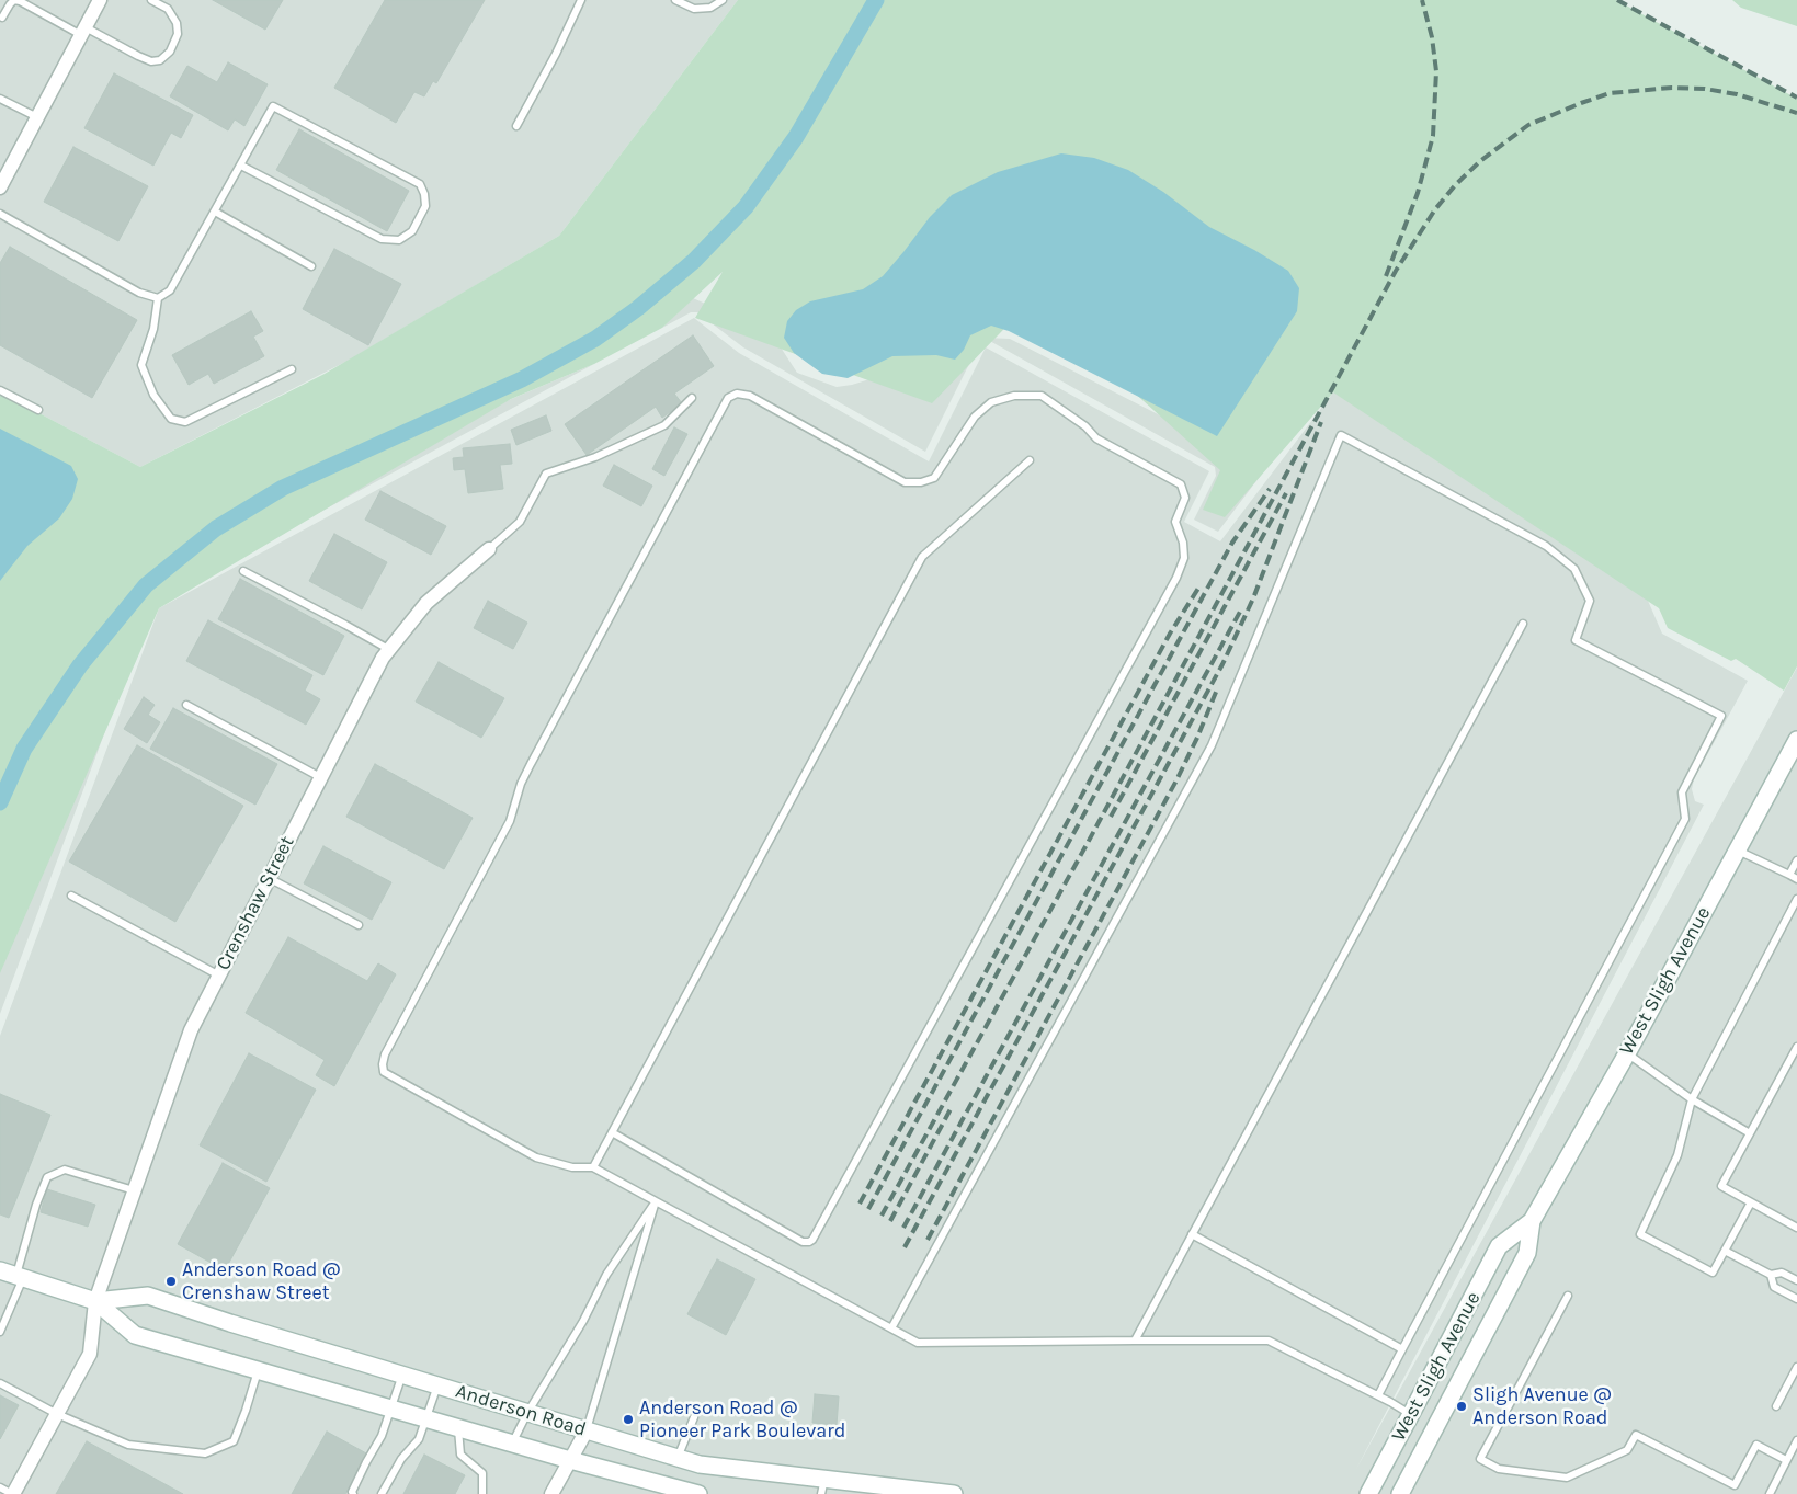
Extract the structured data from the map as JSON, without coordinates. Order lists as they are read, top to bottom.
{
  "streets": {
    "main road": ["West Sligh Avenue", "Anderson Road"],
    "street": ["Crenshaw Street"]
  },
  "crossings": [
    ["Crenshaw Street", "Anderson Road"]
  ],
  "places": ["Anderson Road @ Crenshaw Street", "Sligh Avenue @ Anderson Road", "Anderson Road @ Pioneer Park Boulevard"]
}
